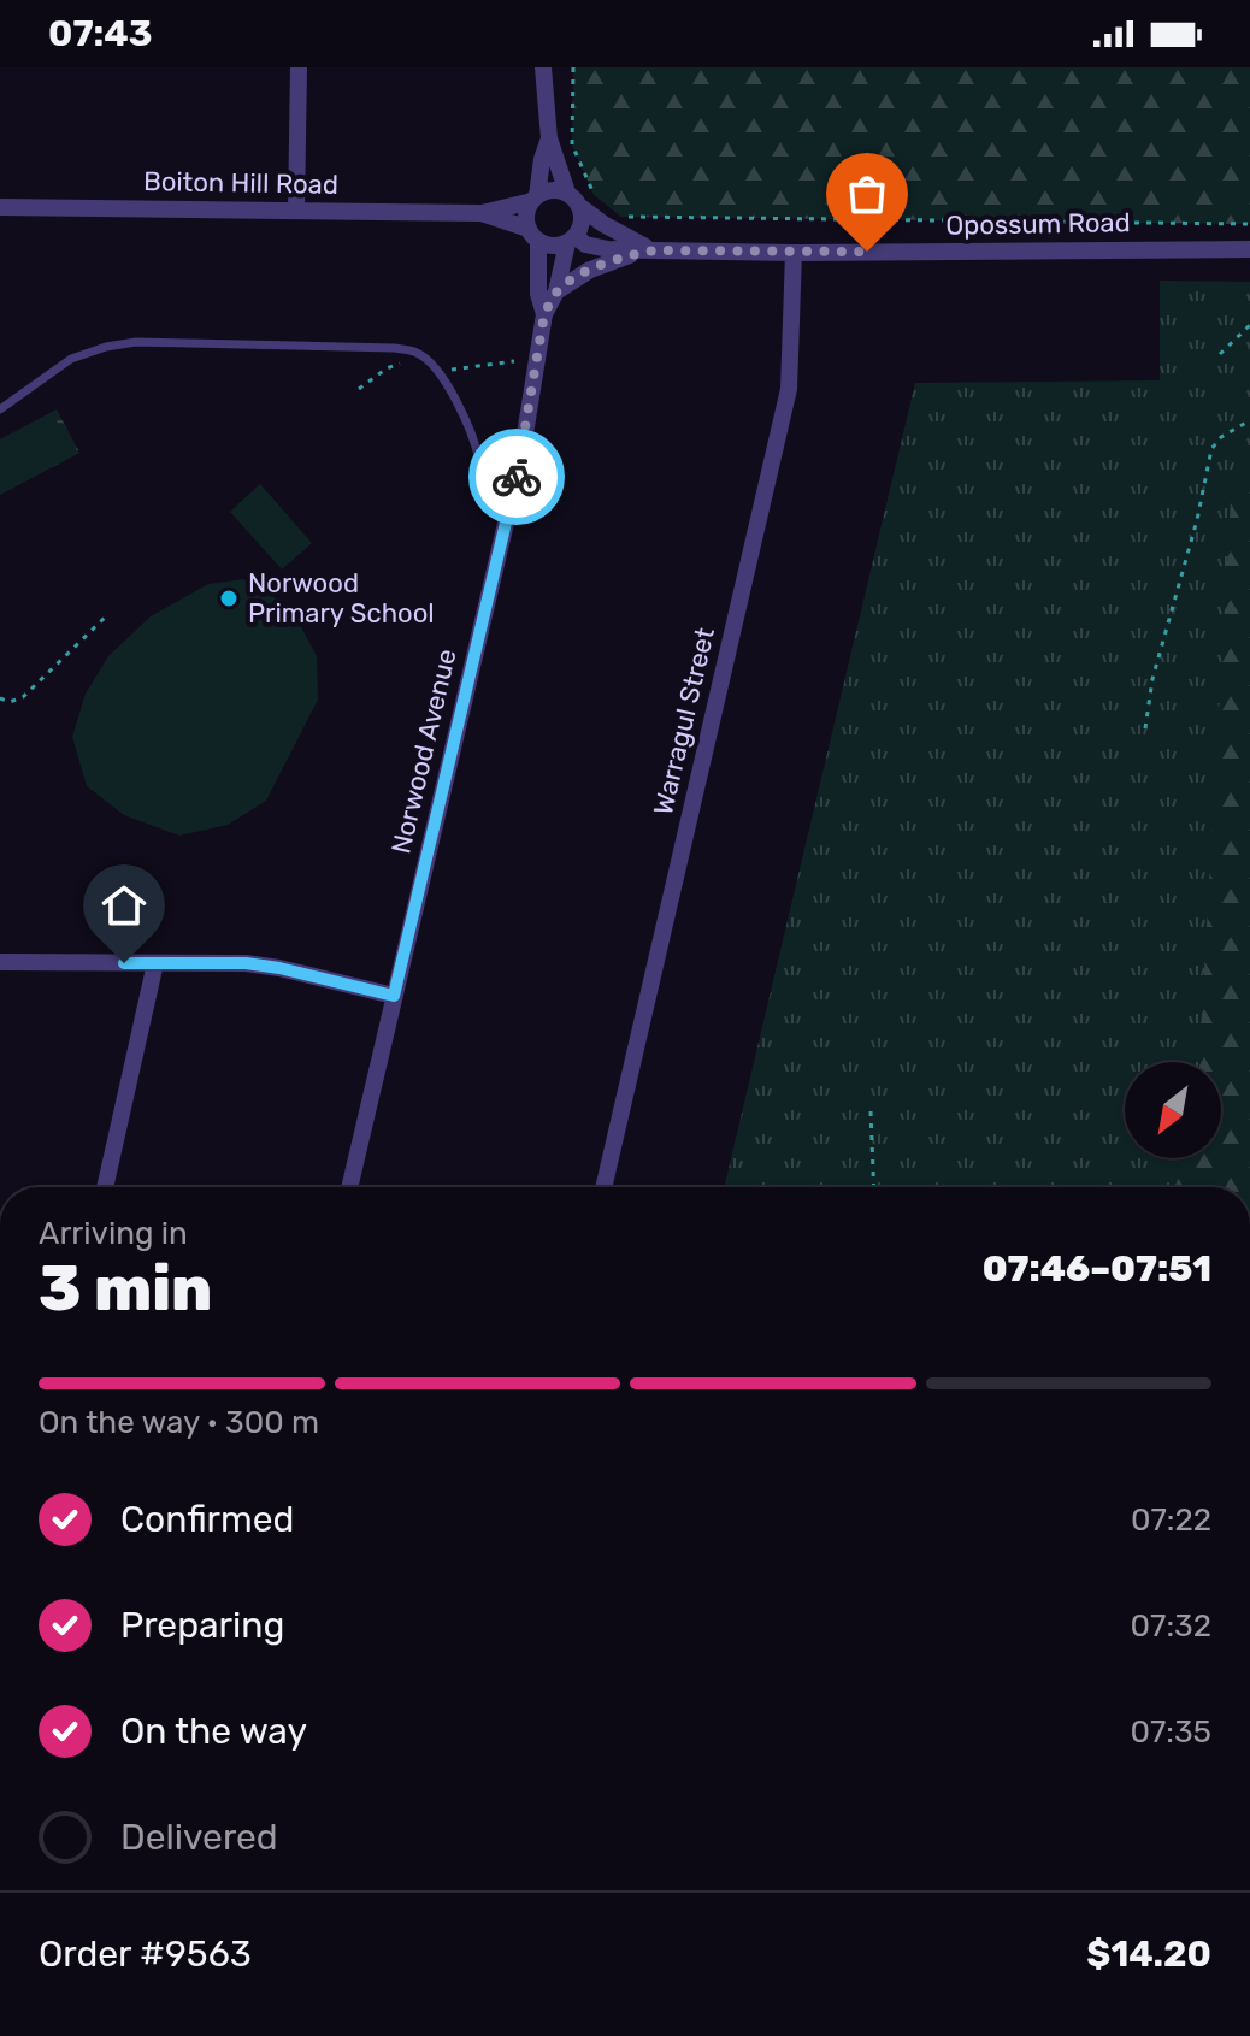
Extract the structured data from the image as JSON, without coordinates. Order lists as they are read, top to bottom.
{
  "streets": {
    "street": [
      "Boiton Hill Road",
      "Opossum Road",
      "Warragul Street",
      "Norwood Avenue"
    ]
  },
  "crossings": [
    ["Boiton Hill Road", "Opossum Road"],
    ["Boiton Hill Road", "Norwood Avenue"],
    ["Opossum Road", "Warragul Street"],
    ["Opossum Road", "Norwood Avenue"]
  ],
  "places": ["Norwood Primary School"],
  "north": "bottom left",
  "page": {
    "status": "07:43",
    "heading": ["3 min", "Arriving in", "07:46–07:51"],
    "panel": ["Order #9563", "$14.20"],
    "bar": "On the way · 300 m",
    "list": [
      ["Confirmed", "07:22"],
      ["Preparing", "07:32"],
      ["On the way", "07:35"],
      "Delivered"
    ]
  }
}
